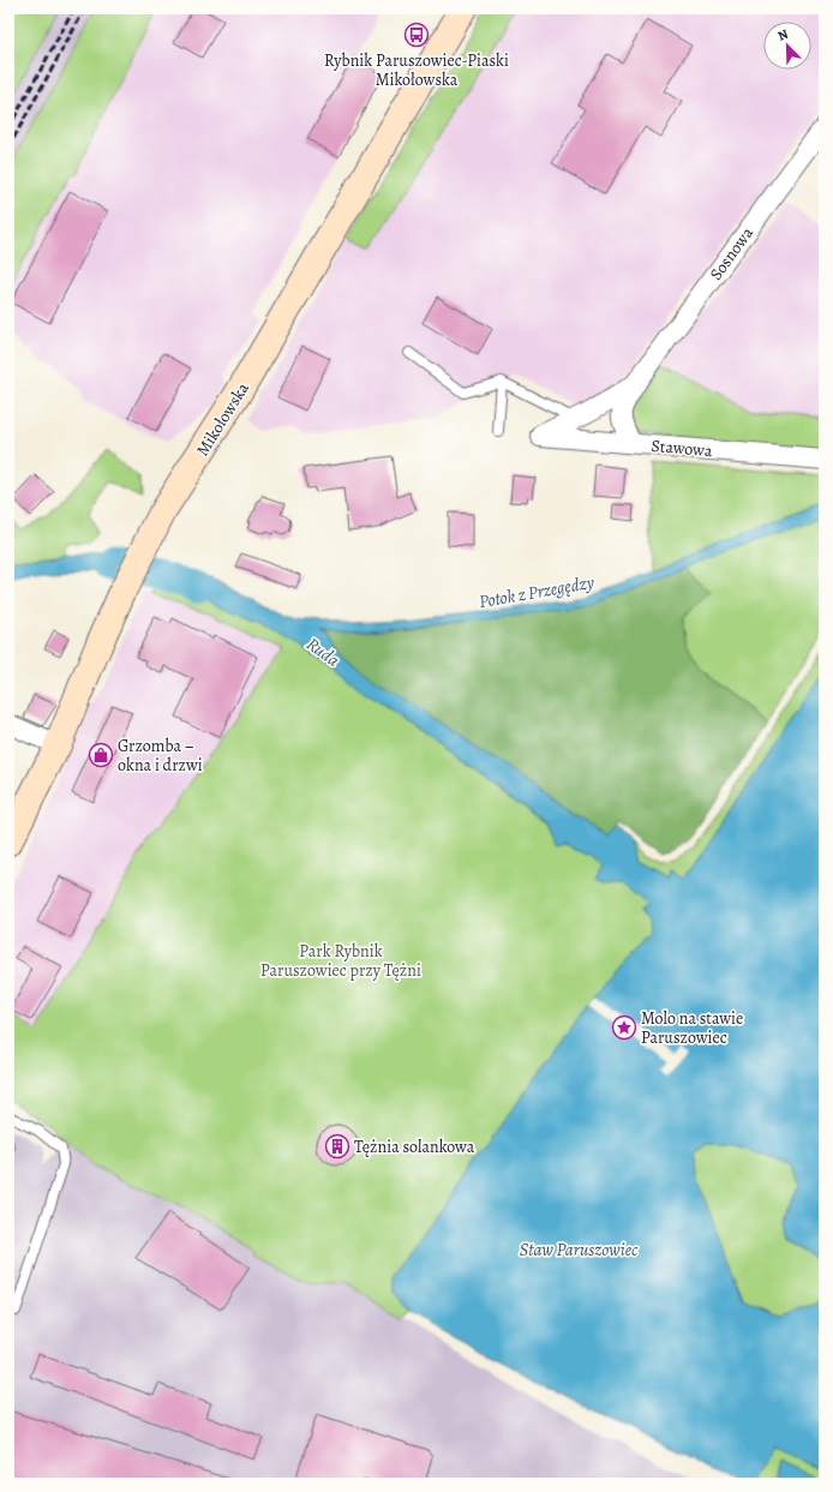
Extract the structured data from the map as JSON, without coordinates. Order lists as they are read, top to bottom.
{
  "streets": {
    "main road": ["Mikołowska"],
    "street": ["Sosnowa", "Stawowa"]
  },
  "crossings": [
    ["Sosnowa", "Stawowa"]
  ],
  "water": ["Potok z Przegędzy", "Ruda", "Staw Paruszowiec"],
  "parks": ["Park Rybnik Paruszowiec przy Tężni"],
  "places": {
    "bus stop": ["Rybnik Paruszowiec-Piaski Mikołowska"],
    "shop": ["Grzomba – okna i drzwi"],
    "place": ["Molo na stawie Paruszowiec"],
    "building": ["Tężnia solankowa"]
  },
  "north": "top left"
}
